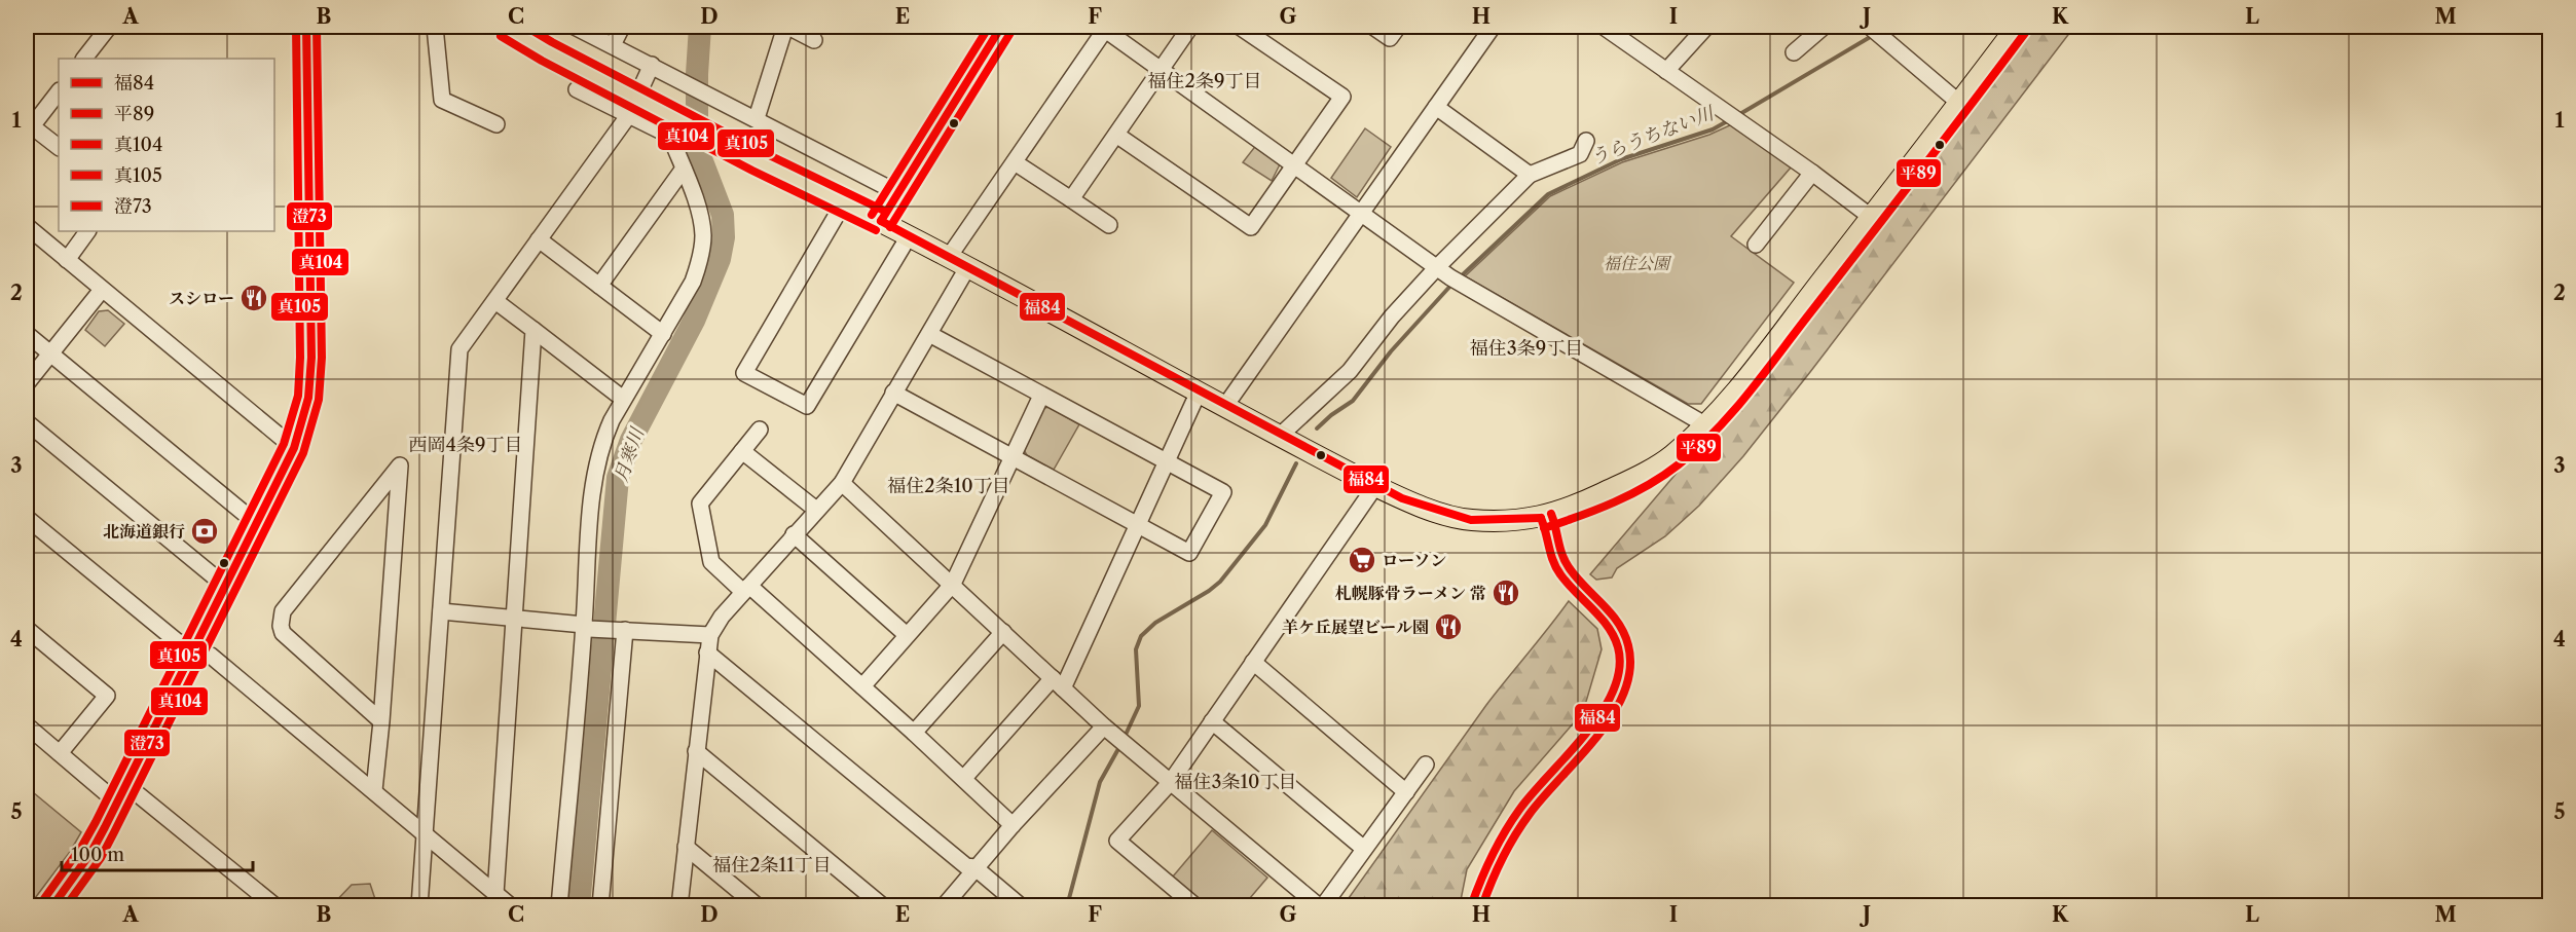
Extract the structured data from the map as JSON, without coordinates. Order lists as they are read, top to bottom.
{
  "districts": [
    "福住2条9丁目",
    "福住3条9丁目",
    "西岡4条9丁目",
    "福住2条10丁目",
    "福住3条10丁目",
    "福住2条11丁目"
  ],
  "water": ["うらうちない川", "月寒川"],
  "parks": ["福住公園"],
  "places": {
    "restaurant": ["スシロー", "札幌豚骨ラーメン 常", "羊ケ丘展望ビール園"],
    "bank": ["北海道銀行"],
    "supermarket": ["ローソン"]
  },
  "lines": [
    "transit line 福84",
    "transit line 真104",
    "transit line 真105",
    "transit line 澄73",
    "transit line 平89"
  ],
  "legend": [
    "福84",
    "平89",
    "真104",
    "真105",
    "澄73"
  ],
  "scale_bar": "100 m",
  "grid": {
    "columns": [
      "A",
      "B",
      "C",
      "D",
      "E",
      "F",
      "G",
      "H",
      "I",
      "J",
      "K",
      "L",
      "M"
    ],
    "rows": [
      "1",
      "2",
      "3",
      "4",
      "5"
    ]
  }
}
